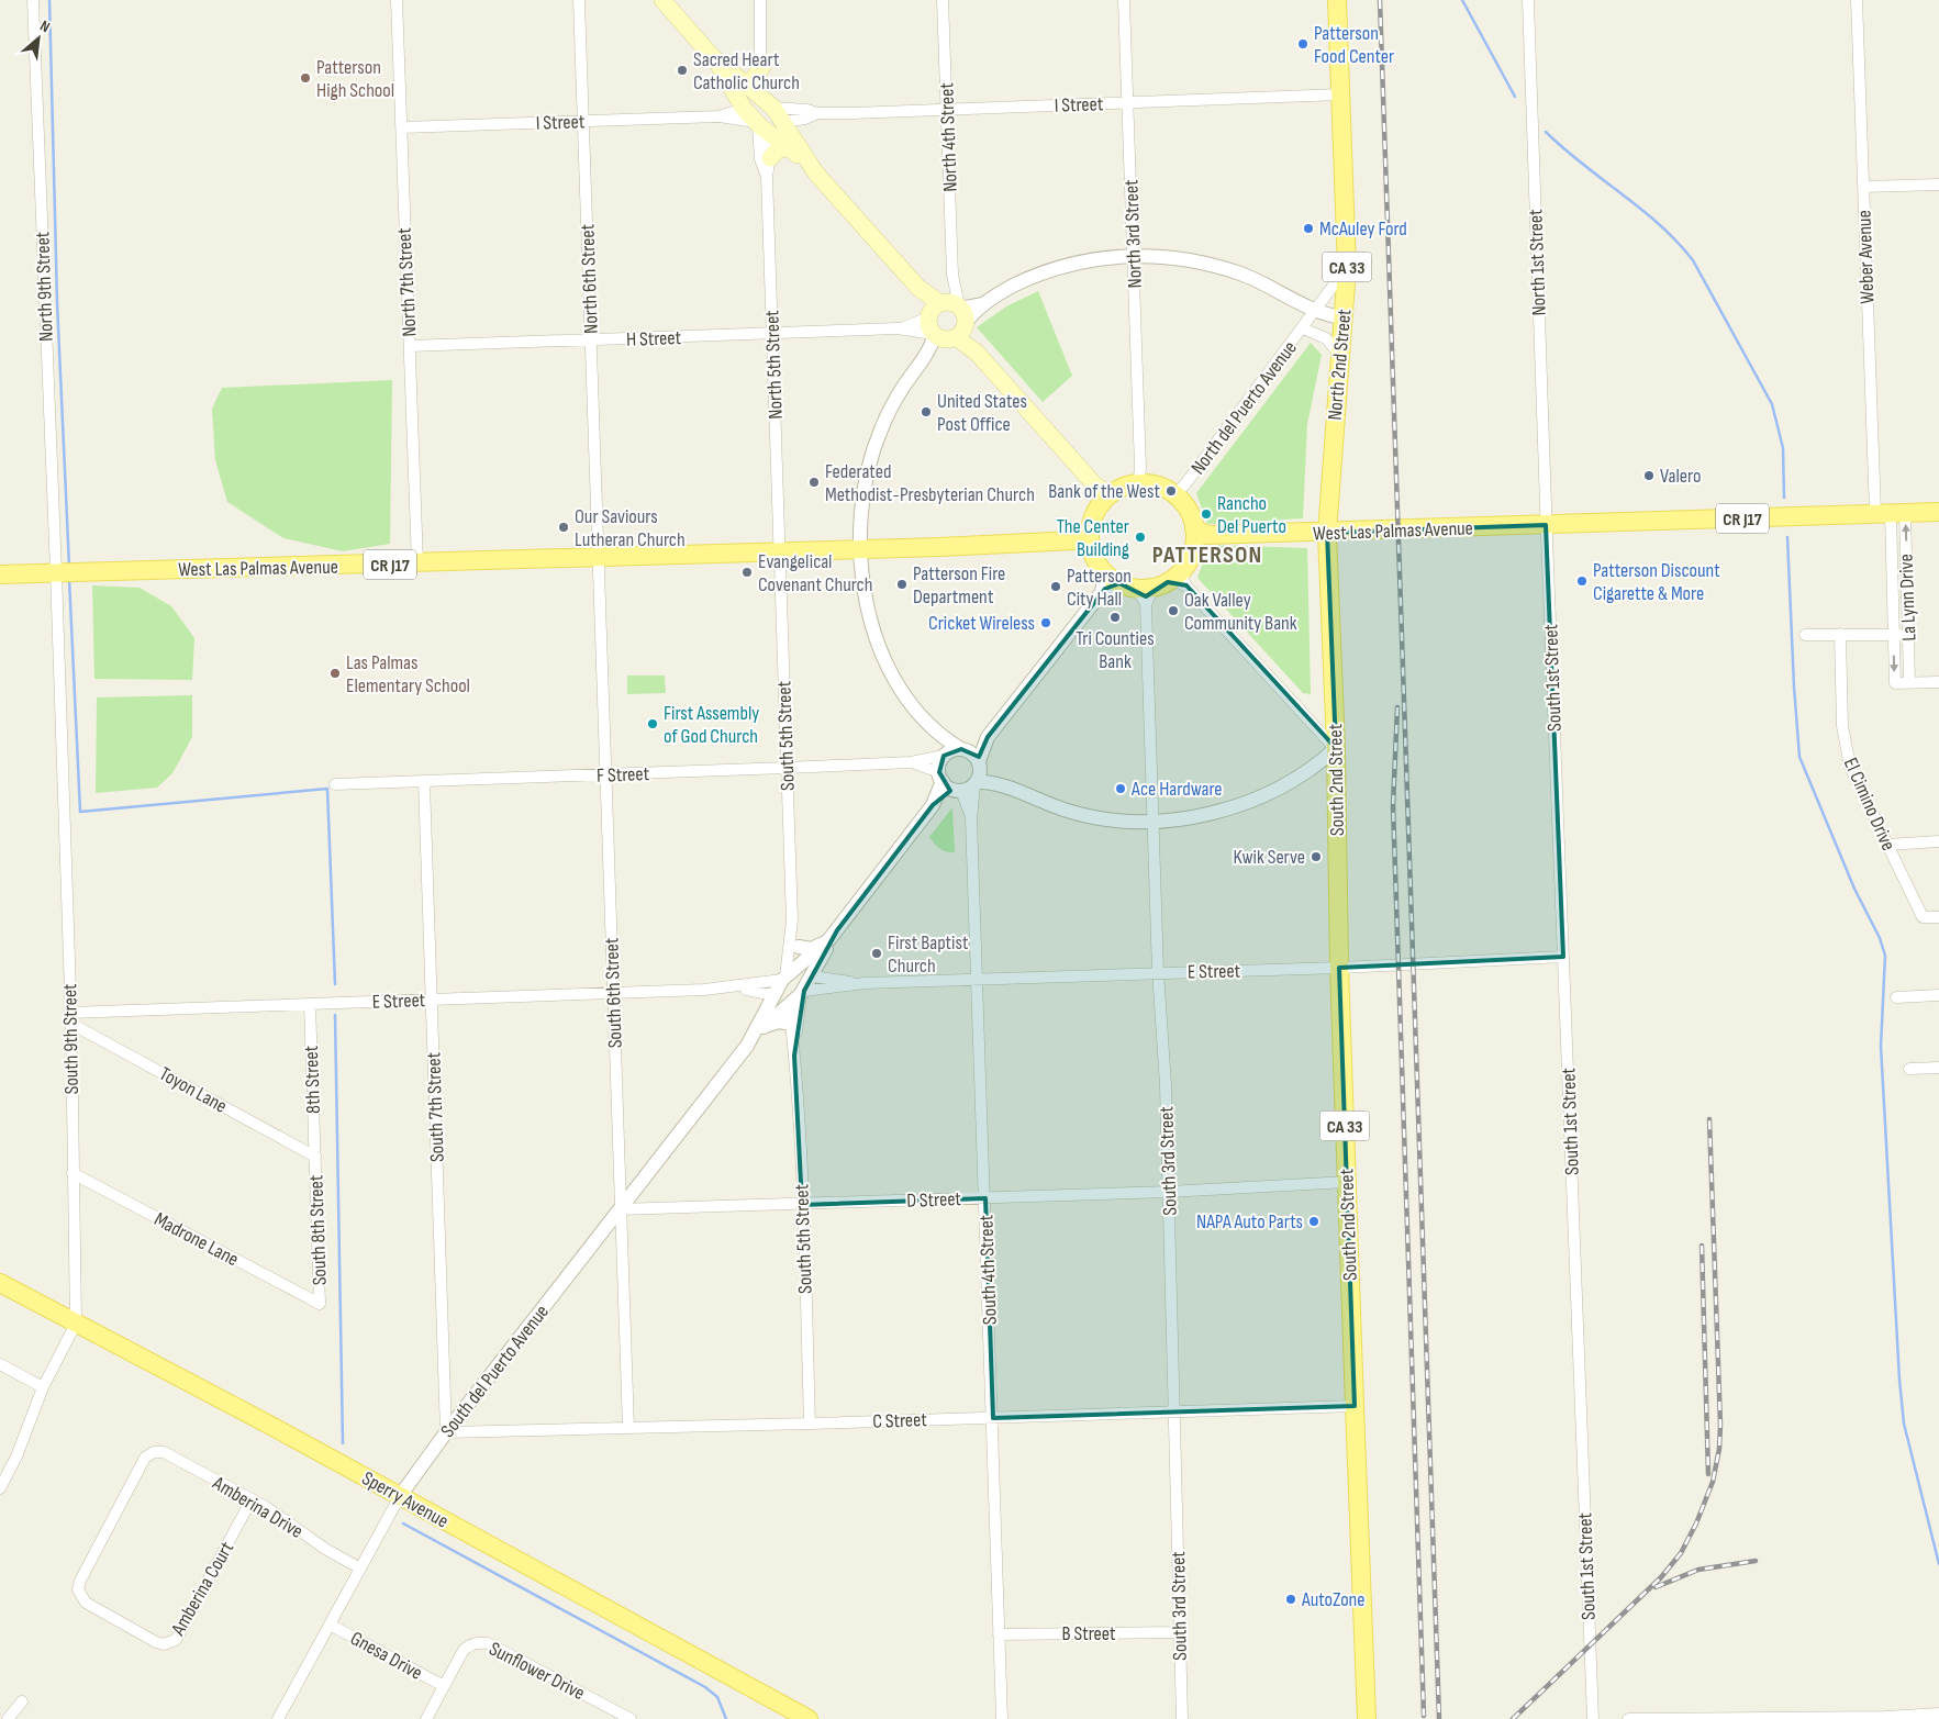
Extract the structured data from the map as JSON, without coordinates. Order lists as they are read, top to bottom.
{
  "streets": {
    "main road": [
      "CA 33",
      "North 2nd Street",
      "CR J17",
      "West Las Palmas Avenue",
      "South 2nd Street",
      "Sperry Avenue"
    ],
    "street": [
      "I Street",
      "North 4th Street",
      "North 3rd Street",
      "Weber Avenue",
      "North 1st Street",
      "North 6th Street",
      "North 7th Street",
      "North 9th Street",
      "H Street",
      "North 5th Street",
      "North del Puerto Avenue",
      "La Lynn Drive",
      "South 1st Street",
      "South 5th Street",
      "F Street",
      "El Cimino Drive",
      "E Street",
      "South 6th Street",
      "South 9th Street",
      "8th Street",
      "Toyon Lane",
      "South 7th Street",
      "South 3rd Street",
      "D Street",
      "South 8th Street",
      "Madrone Lane",
      "South 4th Street",
      "South del Puerto Avenue",
      "C Street",
      "Amberina Drive",
      "Amberina Court",
      "B Street",
      "Gnesa Drive",
      "Sunflower Drive"
    ]
  },
  "crossings": [
    ["I Street", "North 4th Street"],
    ["I Street", "North 3rd Street"],
    ["I Street", "North 6th Street"],
    ["I Street", "North 7th Street"],
    ["I Street", "North 5th Street"],
    ["I Street", "North 2nd Street"],
    ["North 4th Street", "H Street"],
    ["North 3rd Street", "North del Puerto Avenue"],
    ["North 3rd Street", "West Las Palmas Avenue"],
    ["North 3rd Street", "South 3rd Street"],
    ["Weber Avenue", "CR J17"],
    ["Weber Avenue", "La Lynn Drive"],
    ["North 1st Street", "CR J17"],
    ["North 1st Street", "West Las Palmas Avenue"],
    ["North 1st Street", "South 1st Street"],
    ["North 6th Street", "H Street"],
    ["North 6th Street", "West Las Palmas Avenue"],
    ["North 6th Street", "South 6th Street"],
    ["North 7th Street", "H Street"],
    ["North 7th Street", "West Las Palmas Avenue"],
    ["North 9th Street", "West Las Palmas Avenue"],
    ["North 9th Street", "South 9th Street"],
    ["H Street", "North 5th Street"],
    ["North 5th Street", "West Las Palmas Avenue"],
    ["North 5th Street", "South 5th Street"],
    ["North 2nd Street", "North del Puerto Avenue"],
    ["North 2nd Street", "West Las Palmas Avenue"],
    ["North 2nd Street", "South 2nd Street"],
    ["North del Puerto Avenue", "West Las Palmas Avenue"],
    ["North del Puerto Avenue", "South 3rd Street"],
    ["CR J17", "West Las Palmas Avenue"],
    ["CR J17", "La Lynn Drive"],
    ["CR J17", "South 1st Street"],
    ["West Las Palmas Avenue", "South 1st Street"],
    ["West Las Palmas Avenue", "South 5th Street"],
    ["West Las Palmas Avenue", "South 2nd Street"],
    ["West Las Palmas Avenue", "South 6th Street"],
    ["West Las Palmas Avenue", "South 9th Street"],
    ["West Las Palmas Avenue", "South 3rd Street"],
    ["South 1st Street", "E Street"],
    ["South 5th Street", "F Street"],
    ["South 5th Street", "E Street"],
    ["South 5th Street", "D Street"],
    ["South 5th Street", "South del Puerto Avenue"],
    ["South 5th Street", "C Street"],
    ["F Street", "South 6th Street"],
    ["F Street", "South 7th Street"],
    ["F Street", "South 4th Street"],
    ["F Street", "South del Puerto Avenue"],
    ["South 2nd Street", "E Street"],
    ["South 2nd Street", "D Street"],
    ["South 2nd Street", "C Street"],
    ["E Street", "South 6th Street"],
    ["E Street", "South 9th Street"],
    ["E Street", "8th Street"],
    ["E Street", "Toyon Lane"],
    ["E Street", "South 7th Street"],
    ["E Street", "South 3rd Street"],
    ["E Street", "South 4th Street"],
    ["E Street", "South del Puerto Avenue"],
    ["South 6th Street", "D Street"],
    ["South 6th Street", "South del Puerto Avenue"],
    ["South 6th Street", "C Street"],
    ["South 9th Street", "Toyon Lane"],
    ["South 9th Street", "Madrone Lane"],
    ["South 9th Street", "Sperry Avenue"],
    ["8th Street", "Toyon Lane"],
    ["8th Street", "South 8th Street"],
    ["Toyon Lane", "South 8th Street"],
    ["South 7th Street", "South del Puerto Avenue"],
    ["South 7th Street", "C Street"],
    ["South 3rd Street", "D Street"],
    ["South 3rd Street", "C Street"],
    ["South 3rd Street", "B Street"],
    ["D Street", "South 4th Street"],
    ["D Street", "South del Puerto Avenue"],
    ["South 8th Street", "Madrone Lane"],
    ["South 4th Street", "South del Puerto Avenue"],
    ["South 4th Street", "C Street"],
    ["South 4th Street", "B Street"],
    ["South del Puerto Avenue", "C Street"],
    ["South del Puerto Avenue", "Sperry Avenue"],
    ["South del Puerto Avenue", "Amberina Drive"],
    ["South del Puerto Avenue", "Gnesa Drive"],
    ["Amberina Drive", "Amberina Court"],
    ["Gnesa Drive", "Sunflower Drive"]
  ],
  "districts": ["PATTERSON"],
  "places": [
    "Patterson Food Center",
    "Sacred Heart Catholic Church",
    "Patterson High School",
    "McAuley Ford",
    "United States Post Office",
    "Valero",
    "Federated Methodist-Presbyterian Church",
    "Bank of the West",
    "Rancho Del Puerto",
    "Our Saviours Lutheran Church",
    "The Center Building",
    "Evangelical Covenant Church",
    "Patterson Discount Cigarette & More",
    "Patterson Fire Department",
    "Patterson City Hall",
    "Oak Valley Community Bank",
    "Tri Counties Bank",
    "Cricket Wireless",
    "Las Palmas Elementary School",
    "First Assembly of God Church",
    "Ace Hardware",
    "Kwik Serve",
    "First Baptist Church",
    "NAPA Auto Parts",
    "AutoZone"
  ],
  "north": "top right"
}
